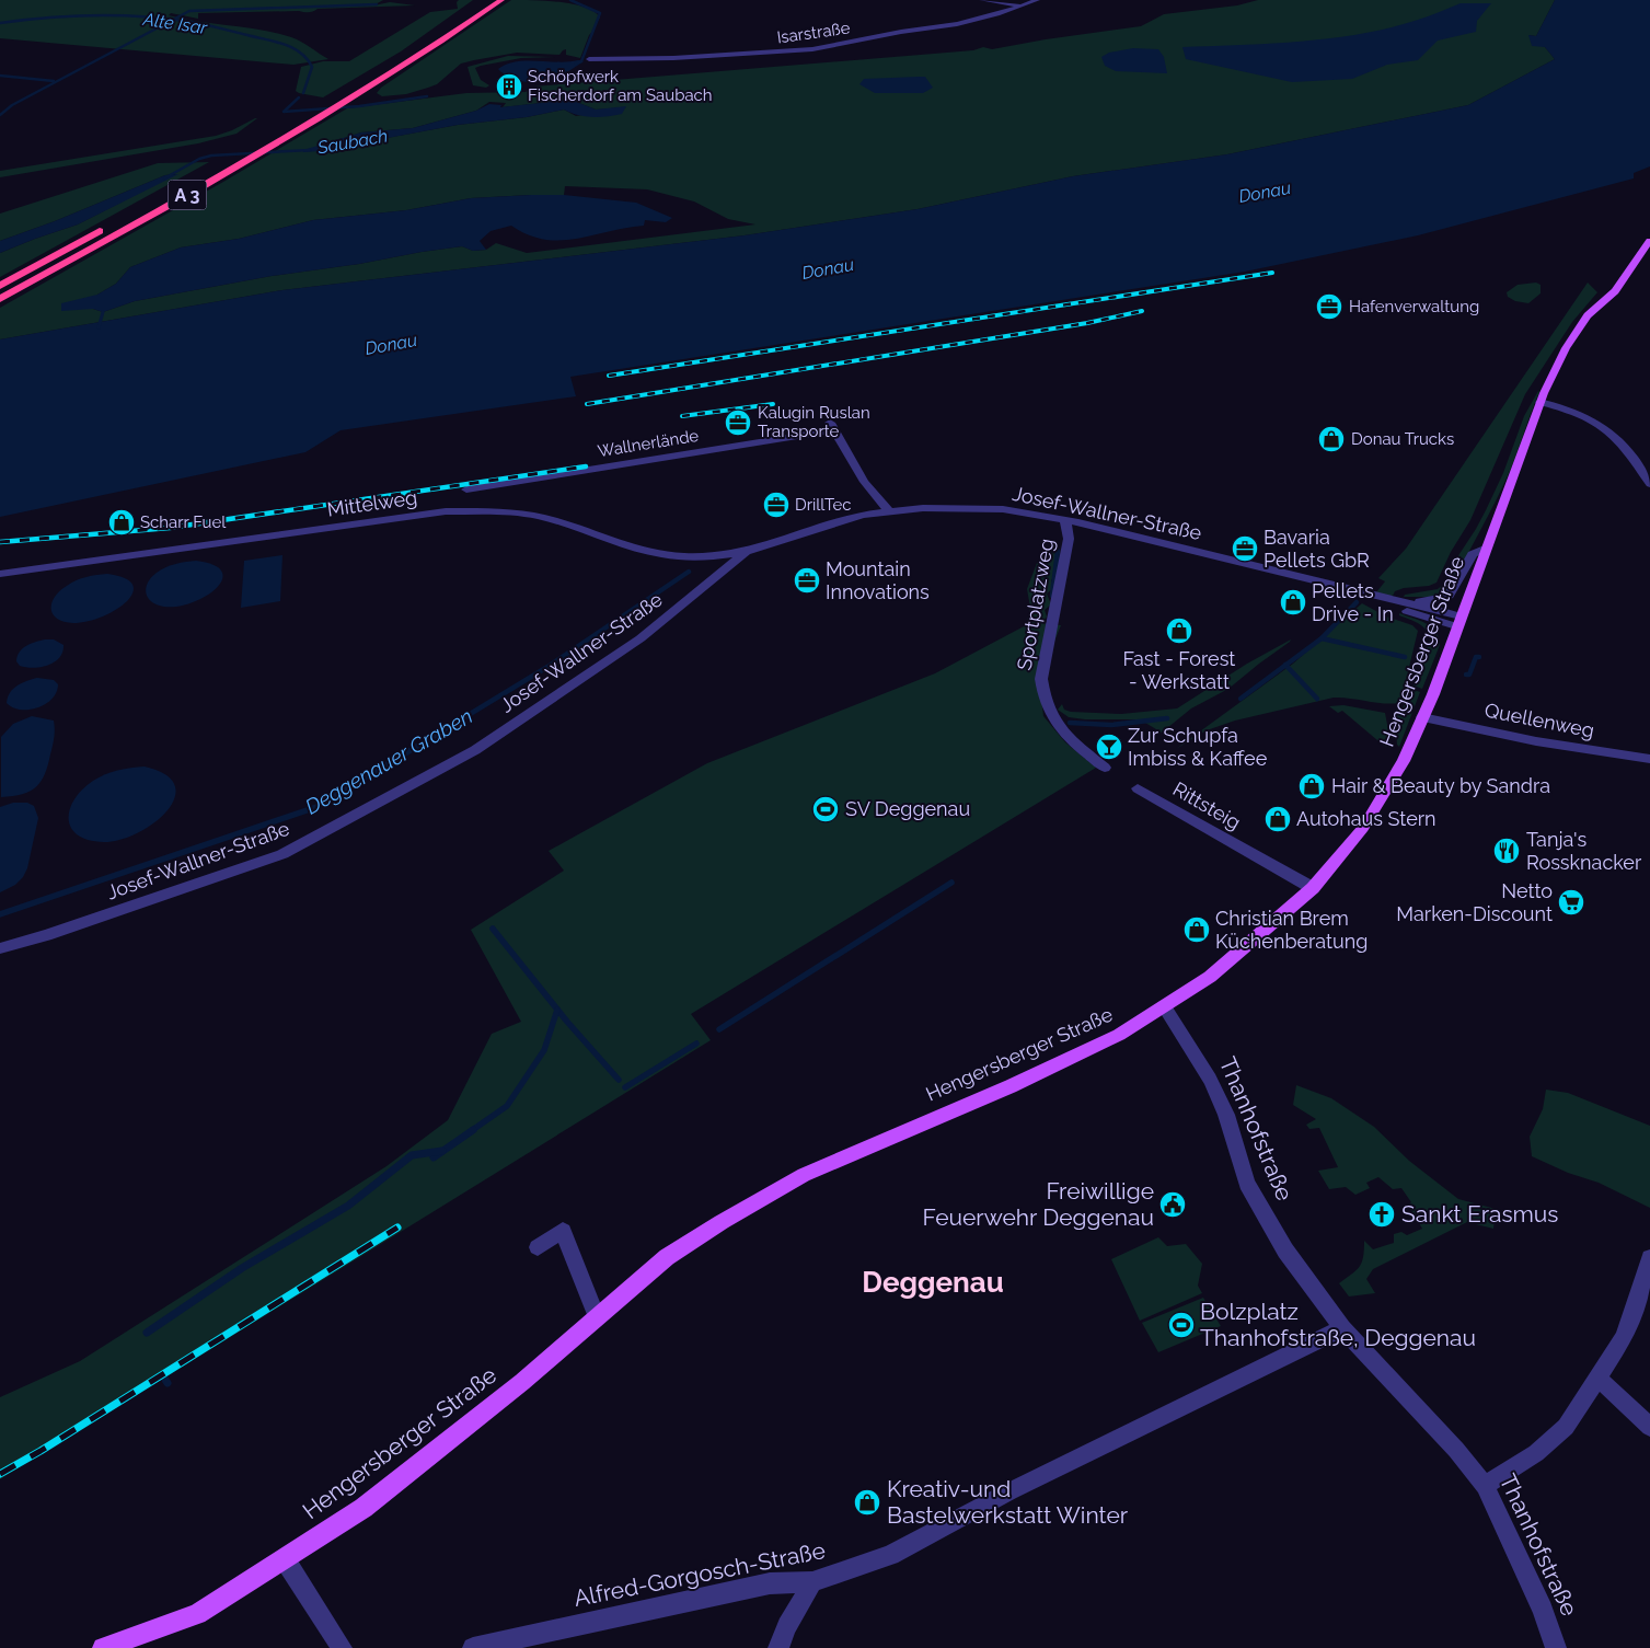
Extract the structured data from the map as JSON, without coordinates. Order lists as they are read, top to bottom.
{
  "streets": {
    "highway": ["A 3"],
    "main road": ["Hengersberger Straße"],
    "street": [
      "Isarstraße",
      "Wallnerlände",
      "Mittelweg",
      "Josef-Wallner-Straße",
      "Sportplatzweg",
      "Quellenweg",
      "Rittsteig",
      "Thanhofstraße",
      "Alfred-Gorgosch-Straße"
    ]
  },
  "crossings": [
    ["Wallnerlände", "Josef-Wallner-Straße"],
    ["Mittelweg", "Josef-Wallner-Straße"],
    ["Josef-Wallner-Straße", "Sportplatzweg"],
    ["Josef-Wallner-Straße", "Hengersberger Straße"],
    ["Hengersberger Straße", "Quellenweg"],
    ["Hengersberger Straße", "Rittsteig"],
    ["Hengersberger Straße", "Thanhofstraße"],
    ["Thanhofstraße", "Alfred-Gorgosch-Straße"]
  ],
  "districts": ["Deggenau"],
  "water": [
    "Alte Isar",
    "Saubach",
    "Donau",
    "Deggenauer Graben"
  ],
  "places": {
    "building": ["Schöpfwerk Fischerdorf am Saubach"],
    "office": [
      "Hafenverwaltung",
      "Kalugin Ruslan Transporte",
      "DrillTec",
      "Bavaria Pellets GbR",
      "Mountain Innovations"
    ],
    "shop": [
      "Donau Trucks",
      "Scharr Fuel",
      "Pellets Drive - In",
      "Fast - Forest - Werkstatt",
      "Hair & Beauty by Sandra",
      "Autohaus Stern",
      "Christian Brem Küchenberatung",
      "Kreativ-und Bastelwerkstatt Winter"
    ],
    "bar": ["Zur Schupfa Imbiss & Kaffee"],
    "sports": ["SV Deggenau", "Bolzplatz Thanhofstraße, Deggenau"],
    "restaurant": ["Tanja's Rossknacker"],
    "supermarket": ["Netto Marken-Discount"],
    "public building": ["Freiwillige Feuerwehr Deggenau"],
    "church": ["Sankt Erasmus"]
  }
}
